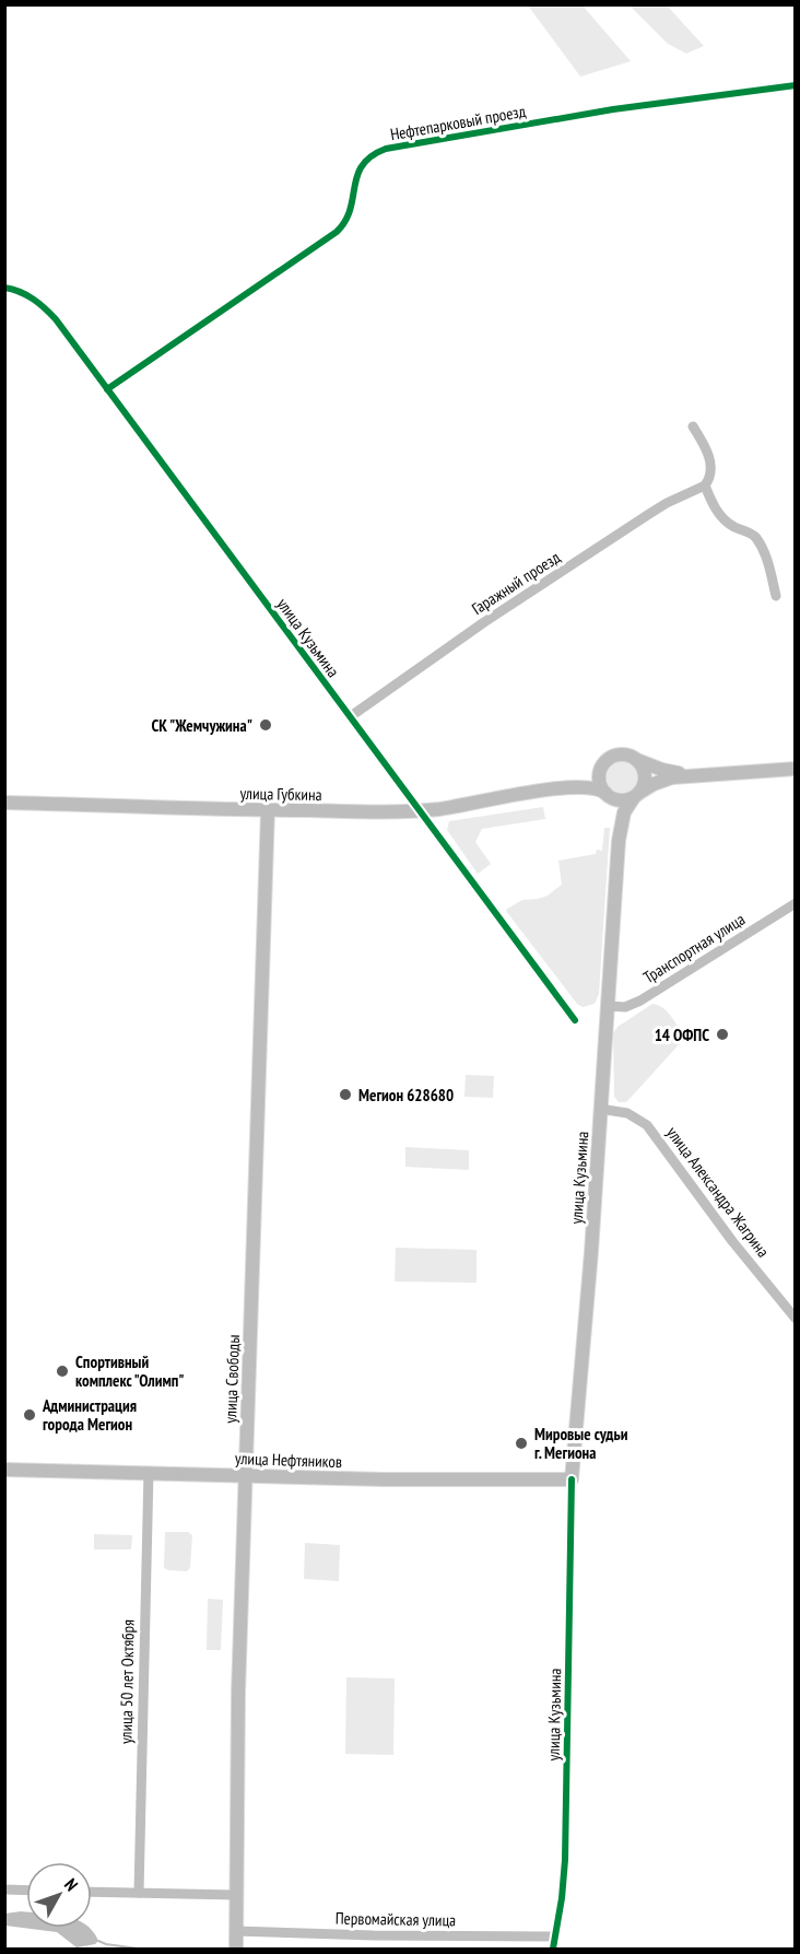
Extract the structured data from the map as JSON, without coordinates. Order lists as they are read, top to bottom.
{
  "streets": {
    "main road": [
      "улица Кузьмина",
      "улица Губкина",
      "улица Свободы",
      "улица Нефтяников"
    ],
    "street": [
      "Нефтепарковый проезд",
      "Гаражный проезд",
      "Транспортная улица",
      "улица Александра Жагрина",
      "улица 50 лет Октября",
      "Первомайская улица"
    ]
  },
  "crossings": [
    ["Нефтепарковый проезд", "улица Кузьмина"],
    ["Гаражный проезд", "улица Кузьмина"],
    ["улица Кузьмина", "улица Губкина"],
    ["улица Кузьмина", "Транспортная улица"],
    ["улица Кузьмина", "улица Александра Жагрина"],
    ["улица Кузьмина", "улица Нефтяников"],
    ["улица Кузьмина", "Первомайская улица"],
    ["улица Губкина", "улица Свободы"],
    ["улица Свободы", "улица Нефтяников"],
    ["улица Свободы", "Первомайская улица"],
    ["улица Нефтяников", "улица 50 лет Октября"]
  ],
  "places": [
    "СК \"Жемчужина\"",
    "14 ОФПС",
    "Мегион 628680",
    "Спортивный комплекс \"Олимп\"",
    "Администрация города Мегион",
    "Мировые судьи г. Мегиона"
  ],
  "north": "top right"
}
